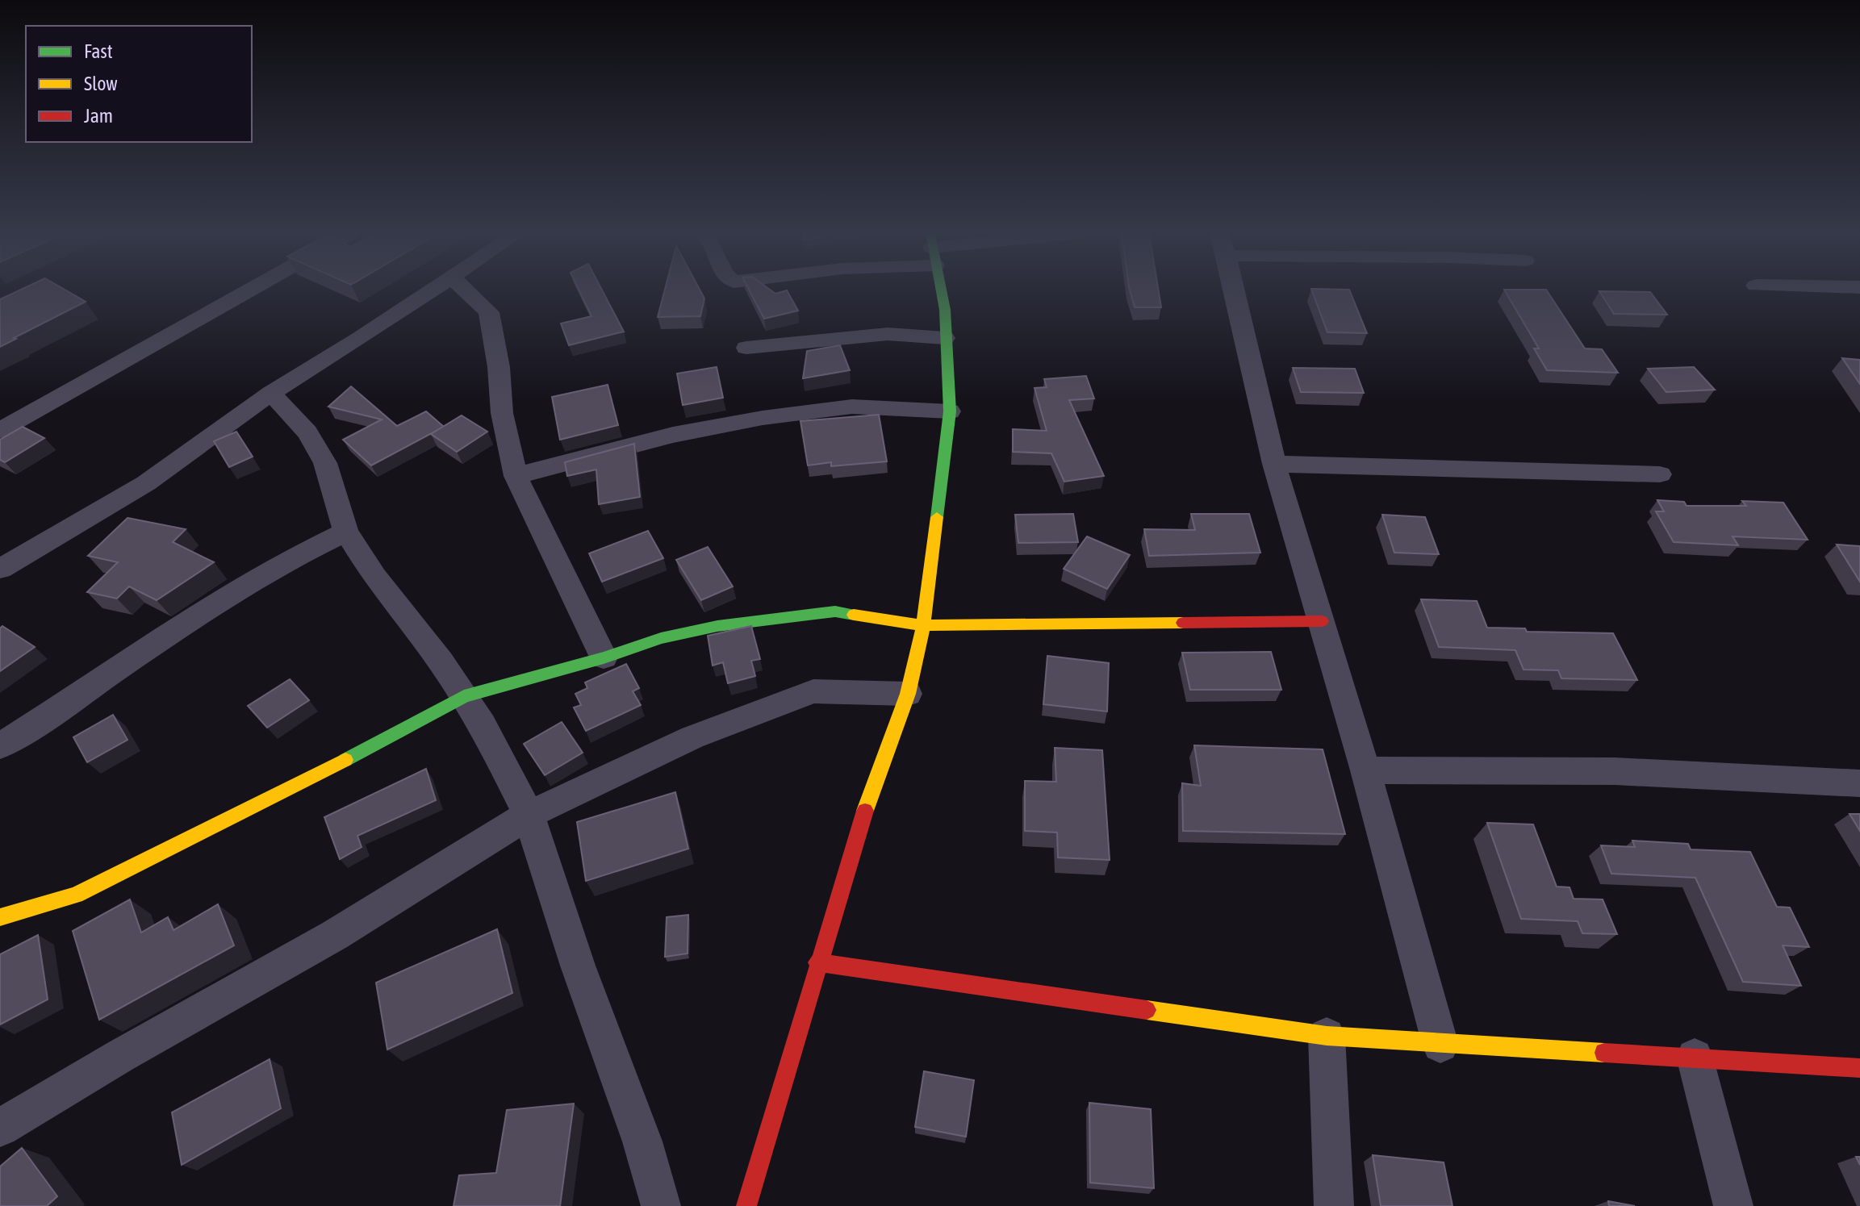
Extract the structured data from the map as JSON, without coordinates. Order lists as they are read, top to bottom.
{
  "legend": ["Fast", "Slow", "Jam"]
}
